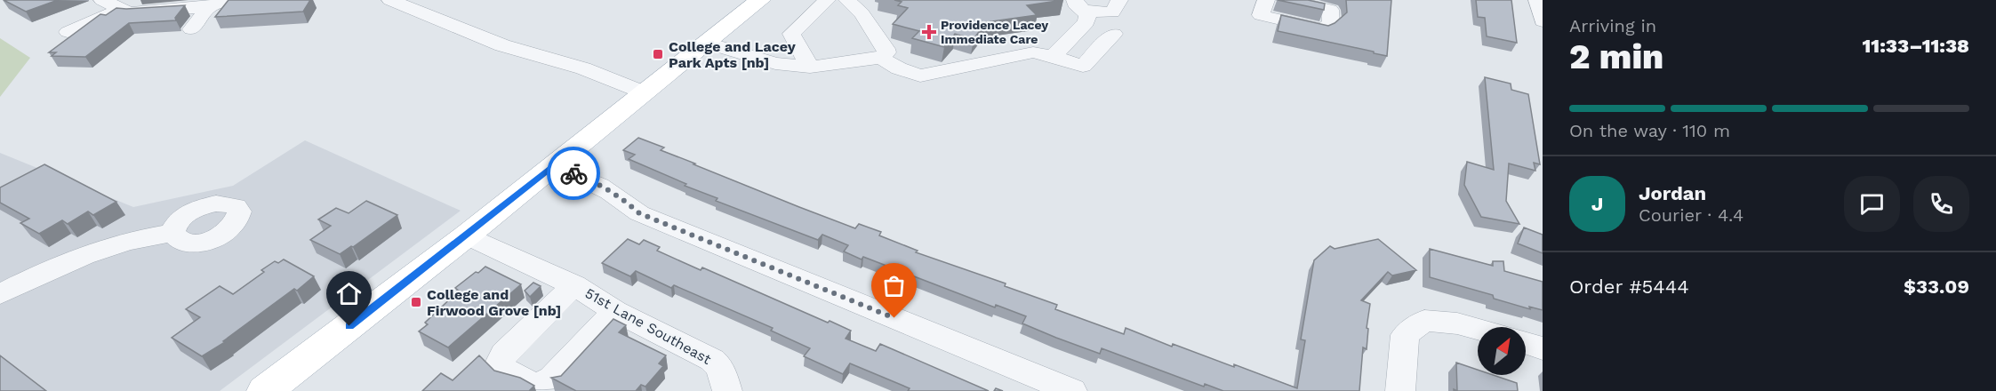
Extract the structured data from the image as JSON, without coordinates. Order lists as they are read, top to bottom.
{
  "streets": {
    "street": ["51st Lane Southeast"]
  },
  "places": {
    "health": ["Providence Lacey Immediate Care"],
    "transit": ["College and Lacey Park Apts [nb]", "College and Firwood Grove [nb]"]
  },
  "north": "top right",
  "page": {
    "heading": ["2 min", "Arriving in", "11:33–11:38"],
    "panel": [
      "Jordan",
      "Courier · 4.4",
      "Order #5444",
      "$33.09"
    ],
    "bar": "On the way · 110 m",
    "round": "J"
  }
}
